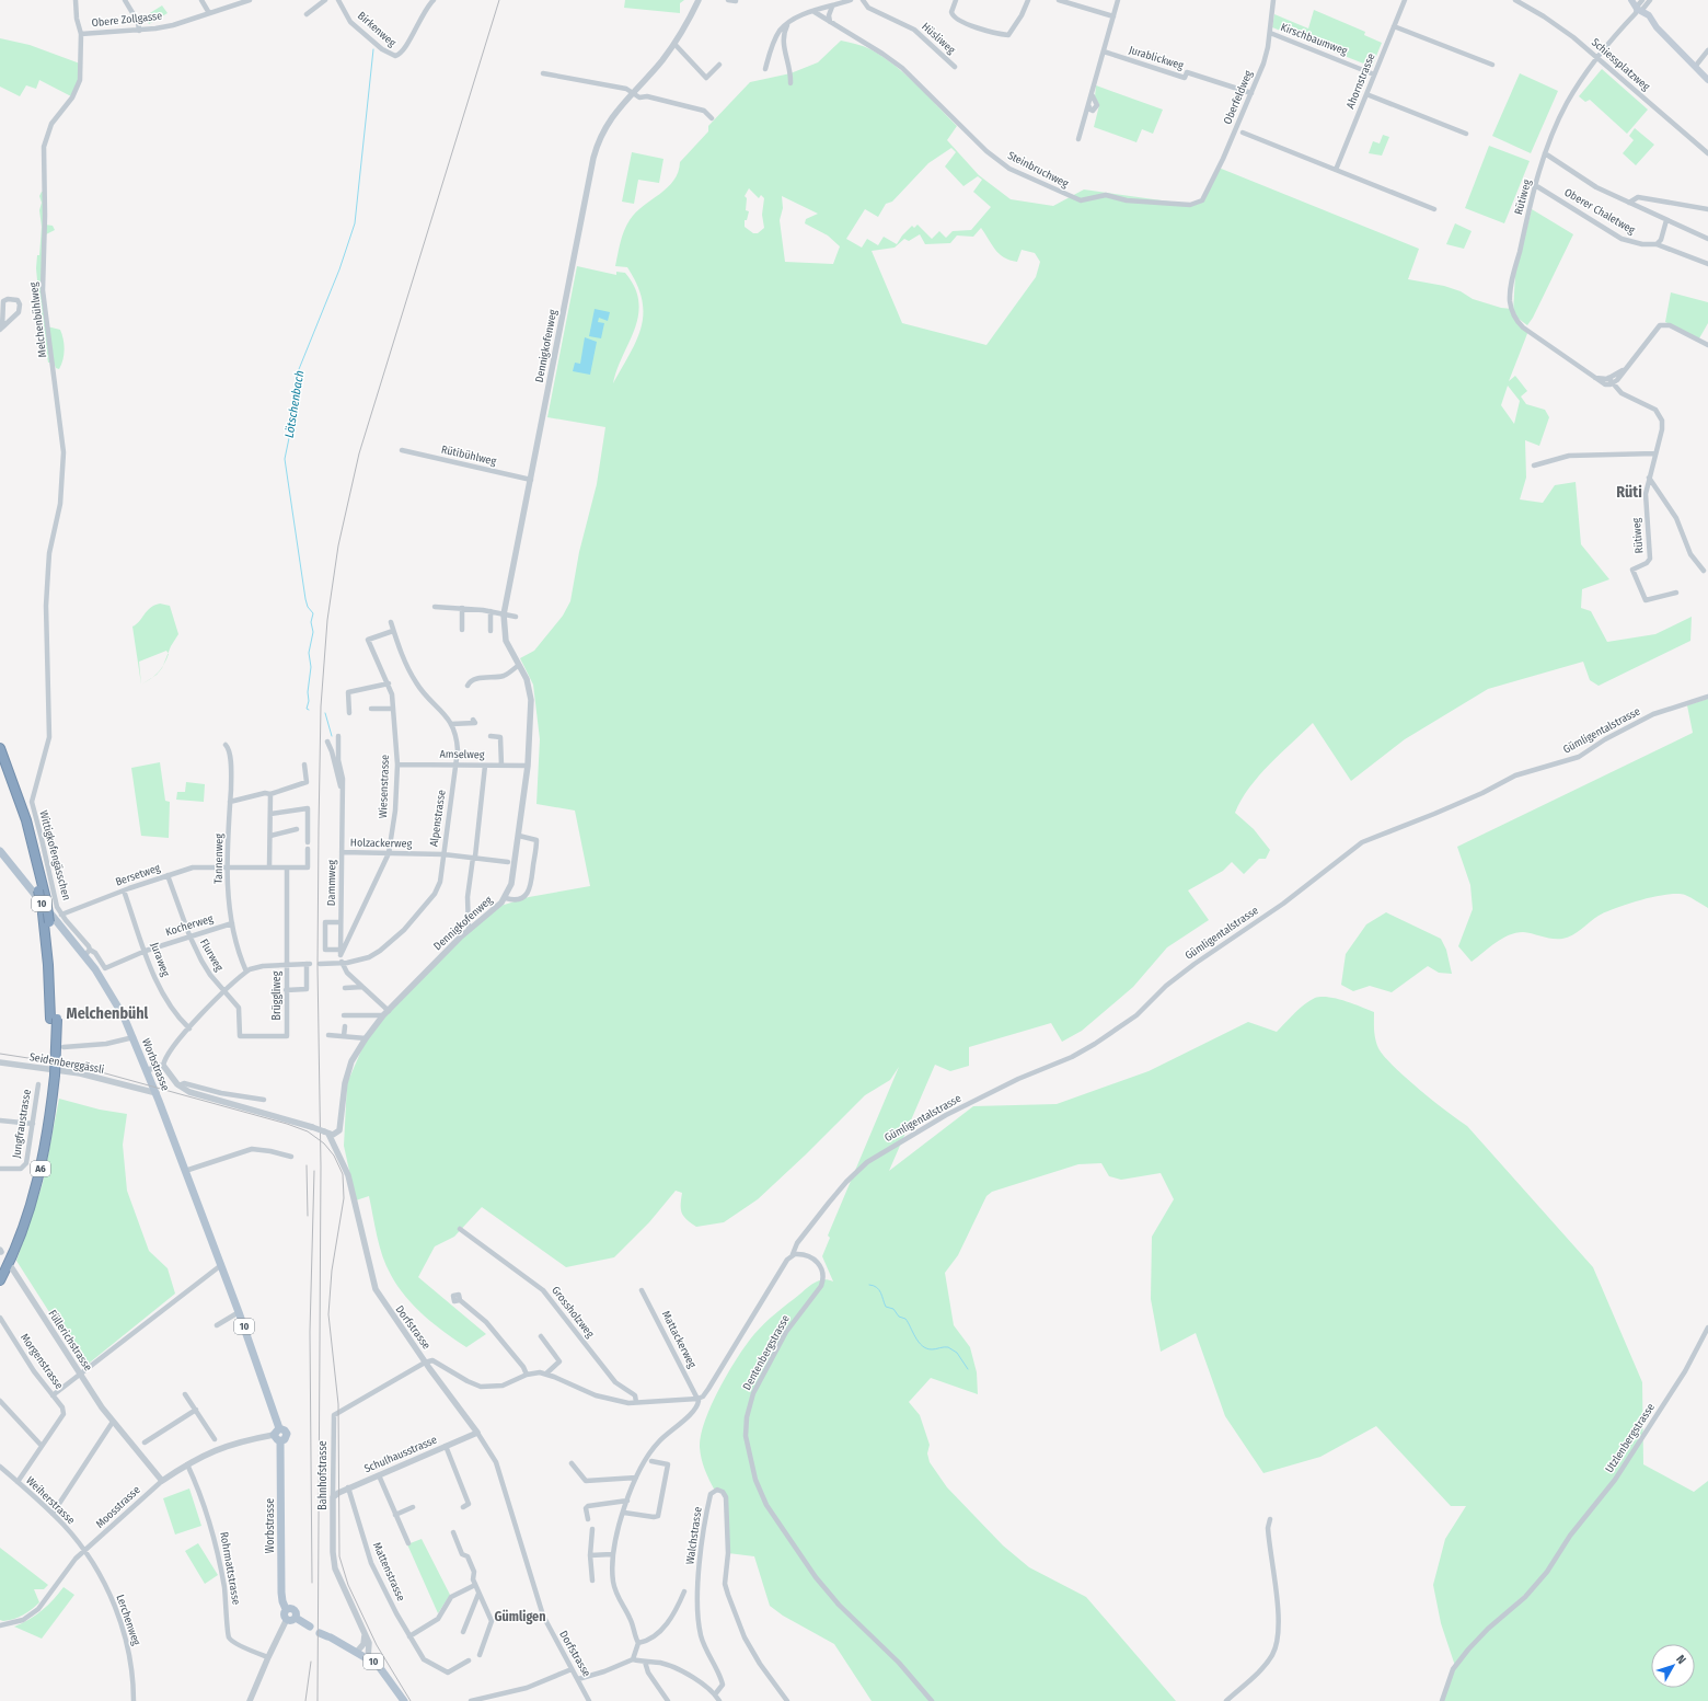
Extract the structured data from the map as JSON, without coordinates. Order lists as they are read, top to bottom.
{
  "streets": {
    "highway": ["A6"],
    "main road": ["10", "Worbstrasse"],
    "street": [
      "Obere Zollgasse",
      "Birkenweg",
      "Hüsliweg",
      "Kirschbaumweg",
      "Jurablickweg",
      "Schiessplatzweg",
      "Ahornstrasse",
      "Oberfeldweg",
      "Steinbruchweg",
      "Rütiweg",
      "Oberer Chaletweg",
      "Melchenbühlweg",
      "Dennigkofenweg",
      "Rütibühlweg",
      "Gümligentalstrasse",
      "Amselweg",
      "Wiesenstrasse",
      "Alpenstrasse",
      "Holzackerweg",
      "Wittigkofengässchen",
      "Tannenweg",
      "Bersetweg",
      "Dammweg",
      "Kocherweg",
      "Flurweg",
      "Juraweg",
      "Brüggliweg",
      "Seidenberggässli",
      "Jungfraustrasse",
      "Grossholzweg",
      "Dorfstrasse",
      "Mattackerweg",
      "Füllerichstrasse",
      "Dentenbergstrasse",
      "Morgenstrasse",
      "Utzlenbergstrasse",
      "Schulhausstrasse",
      "Bahnhofstrasse",
      "Weiherstrasse",
      "Moosstrasse",
      "Walchstrasse",
      "Rohrmattstrasse",
      "Mattenstrasse",
      "Lerchenweg"
    ]
  },
  "crossings": [
    ["Obere Zollgasse", "Melchenbühlweg"],
    ["Kirschbaumweg", "Ahornstrasse"],
    ["Kirschbaumweg", "Oberfeldweg"],
    ["Jurablickweg", "Oberfeldweg"],
    ["Schiessplatzweg", "Rütiweg"],
    ["Oberfeldweg", "Steinbruchweg"],
    ["Rütiweg", "Oberer Chaletweg"],
    ["Melchenbühlweg", "Wittigkofengässchen"],
    ["Dennigkofenweg", "Rütibühlweg"],
    ["Dennigkofenweg", "Amselweg"],
    ["Dennigkofenweg", "Dorfstrasse"],
    ["Gümligentalstrasse", "Dentenbergstrasse"],
    ["Amselweg", "Wiesenstrasse"],
    ["Amselweg", "Alpenstrasse"],
    ["Wiesenstrasse", "Alpenstrasse"],
    ["Wiesenstrasse", "Holzackerweg"],
    ["Wiesenstrasse", "Dammweg"],
    ["Alpenstrasse", "Holzackerweg"],
    ["Alpenstrasse", "Dammweg"],
    ["Holzackerweg", "Dammweg"],
    ["Wittigkofengässchen", "Bersetweg"],
    ["Tannenweg", "Bersetweg"],
    ["Tannenweg", "Kocherweg"],
    ["Bersetweg", "Flurweg"],
    ["Bersetweg", "Juraweg"],
    ["Bersetweg", "Brüggliweg"],
    ["10", "Bahnhofstrasse"],
    ["Kocherweg", "Flurweg"],
    ["Kocherweg", "Juraweg"],
    ["Kocherweg", "Worbstrasse"],
    ["Flurweg", "Brüggliweg"],
    ["Seidenberggässli", "Worbstrasse"],
    ["Worbstrasse", "Moosstrasse"],
    ["Dorfstrasse", "Schulhausstrasse"],
    ["Dorfstrasse", "Bahnhofstrasse"],
    ["Füllerichstrasse", "Moosstrasse"],
    ["Schulhausstrasse", "Bahnhofstrasse"],
    ["Schulhausstrasse", "Mattenstrasse"],
    ["Weiherstrasse", "Moosstrasse"],
    ["Weiherstrasse", "Lerchenweg"],
    ["Moosstrasse", "Rohrmattstrasse"],
    ["Moosstrasse", "Lerchenweg"]
  ],
  "districts": ["Rüti", "Melchenbühl", "Gümligen"],
  "water": ["Lötschenbach"],
  "north": "top right"
}
